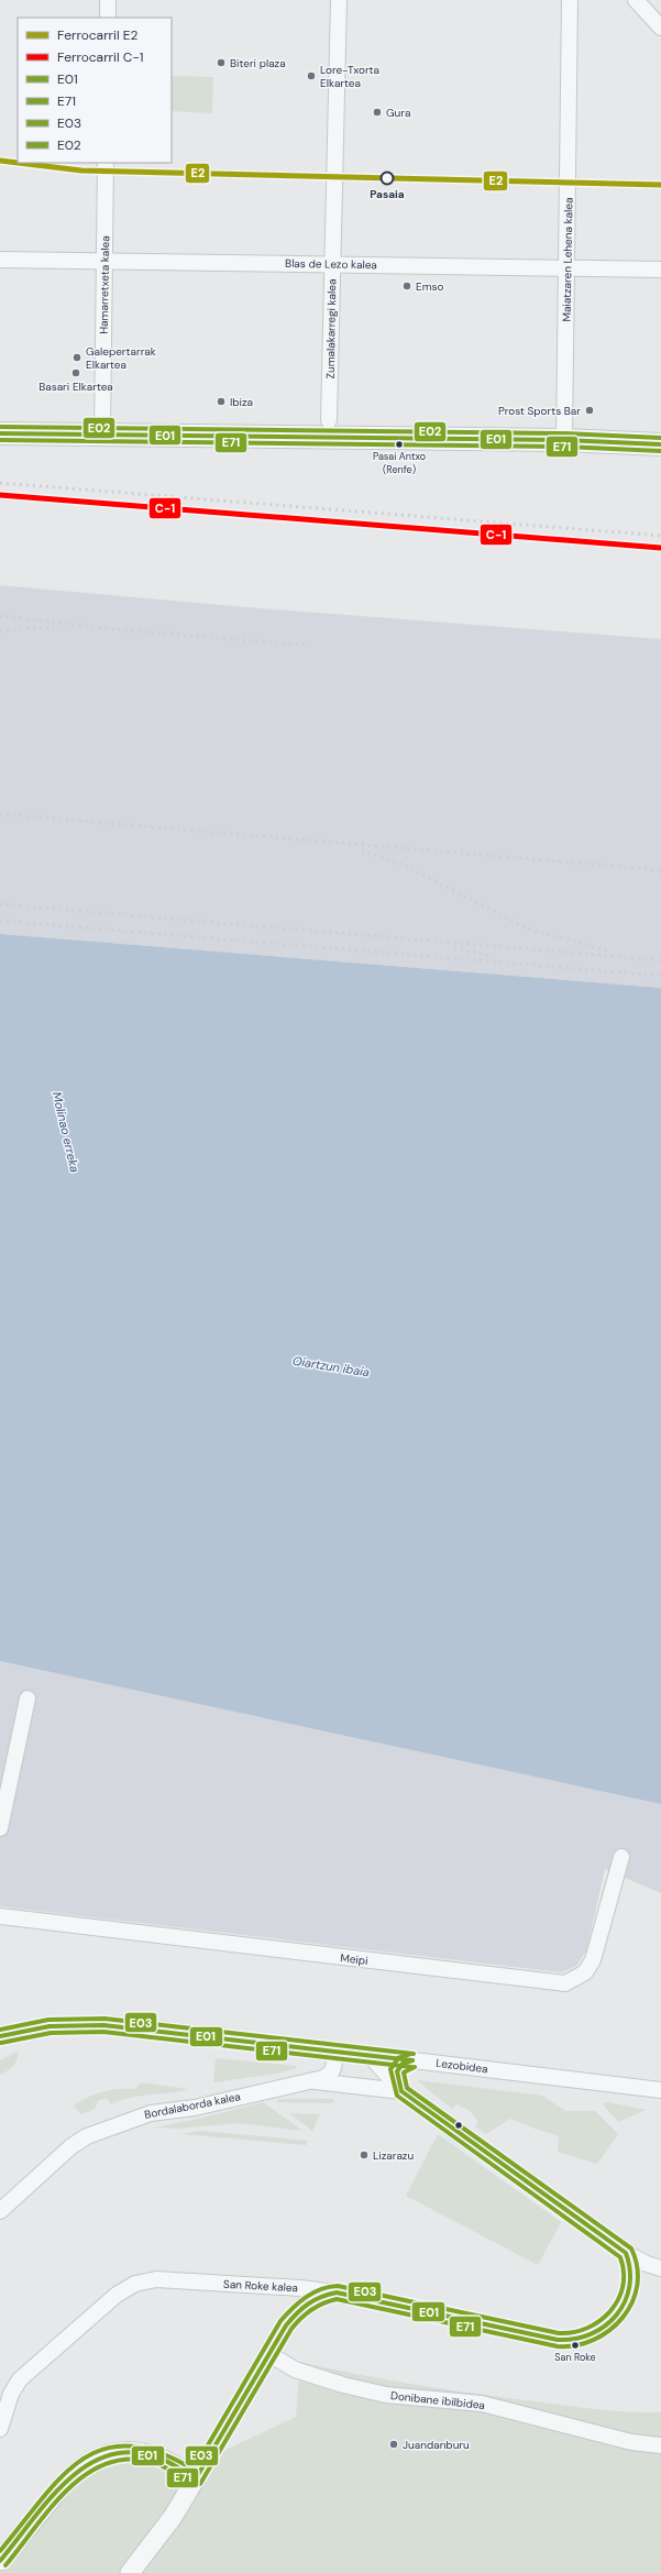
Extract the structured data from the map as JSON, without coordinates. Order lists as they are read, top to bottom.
{
  "streets": {
    "street": [
      "Maiatzaren Lehena kalea",
      "Blas de Lezo kalea",
      "Hamarretxeta kalea",
      "Zumalakarregi kalea",
      "Meipi",
      "Lezobidea",
      "Bordalaborda kalea",
      "San Roke kalea",
      "Donibane ibilbidea"
    ]
  },
  "crossings": [
    ["Maiatzaren Lehena kalea", "Blas de Lezo kalea"],
    ["Blas de Lezo kalea", "Hamarretxeta kalea"],
    ["Blas de Lezo kalea", "Zumalakarregi kalea"],
    ["Lezobidea", "Bordalaborda kalea"]
  ],
  "water": ["Molinao erreka", "Oiartzun ibaia"],
  "places": [
    "Biteri plaza",
    "Lore-Txorta Elkartea",
    "Gura",
    "Pasaia",
    "Emso",
    "Galepertarrak Elkartea",
    "Basari Elkartea",
    "Ibiza",
    "Prost Sports Bar",
    "Pasai Antxo (Renfe)",
    "Lizarazu",
    "San Roke",
    "Juandanburu"
  ],
  "lines": [
    "rail line E2",
    "transit line E02",
    "transit line E01",
    "transit line E71",
    "rail line C-1",
    "transit line E03"
  ],
  "legend": [
    "Ferrocarril E2",
    "Ferrocarril C-1",
    "E01",
    "E71",
    "E03",
    "E02"
  ]
}
